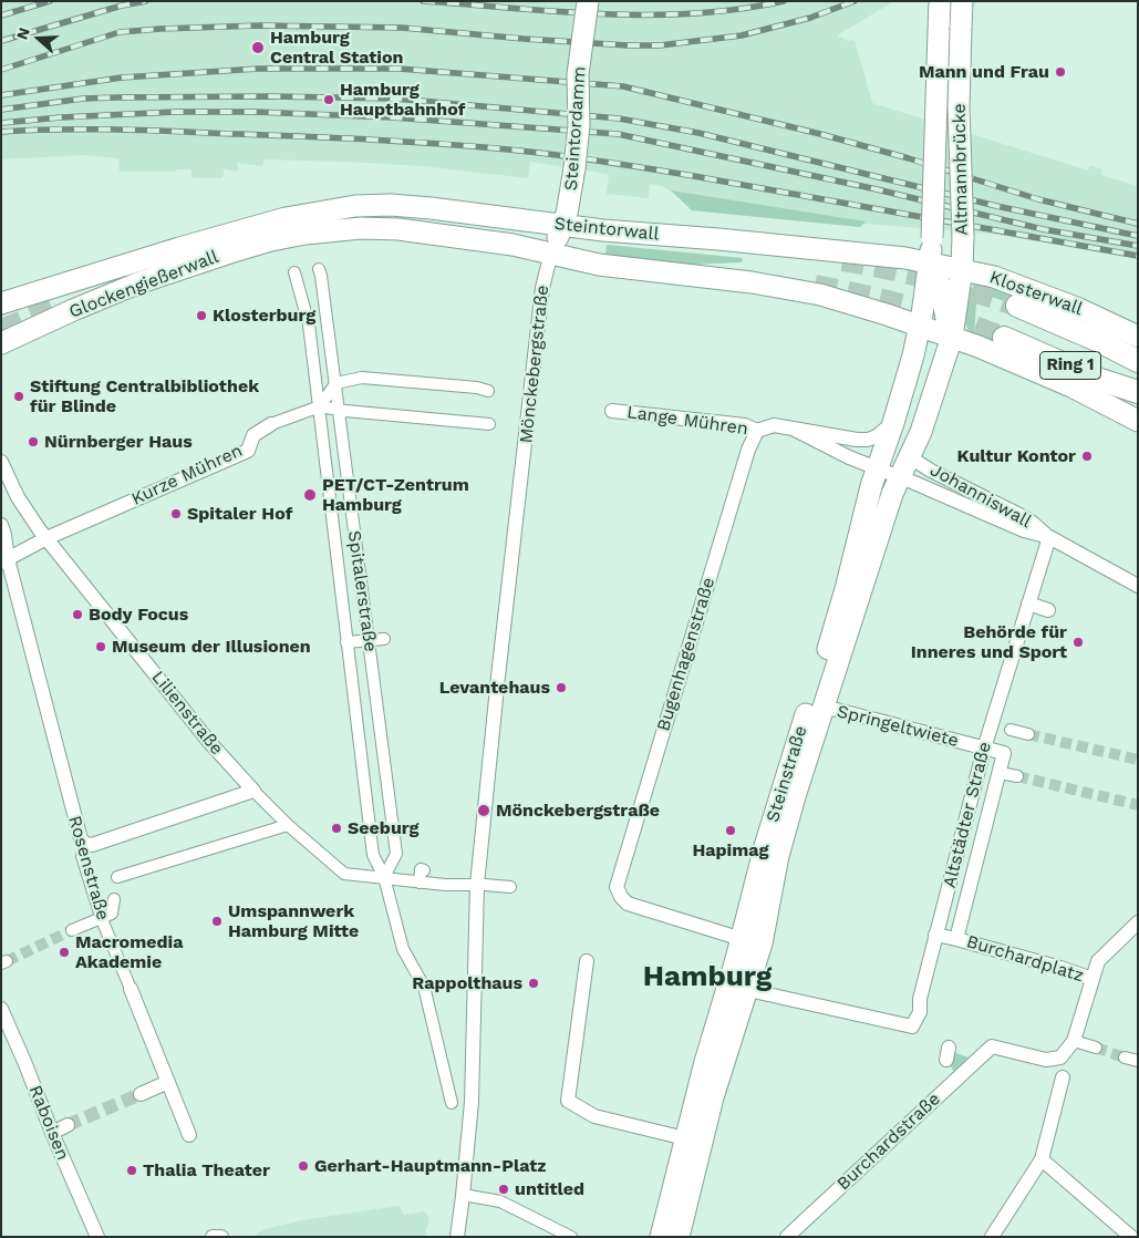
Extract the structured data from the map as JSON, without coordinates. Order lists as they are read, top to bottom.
{
  "streets": {
    "main road": [
      "Steintordamm",
      "Altmannbrücke",
      "Steintorwall",
      "Glockengießerwall",
      "Klosterwall",
      "Ring 1",
      "Steinstraße"
    ],
    "street": [
      "Mönckebergstraße",
      "Lange Mühren",
      "Kurze Mühren",
      "Johanniswall",
      "Spitalerstraße",
      "Bugenhagenstraße",
      "Lilienstraße",
      "Springeltwiete",
      "Altstädter Straße",
      "Rosenstraße",
      "Burchardplatz",
      "Raboisen",
      "Burchardstraße"
    ]
  },
  "crossings": [
    ["Steintordamm", "Steintorwall"],
    ["Steintordamm", "Mönckebergstraße"],
    ["Altmannbrücke", "Steintorwall"],
    ["Altmannbrücke", "Klosterwall"],
    ["Altmannbrücke", "Ring 1"],
    ["Altmannbrücke", "Steinstraße"],
    ["Steintorwall", "Glockengießerwall"],
    ["Steintorwall", "Klosterwall"],
    ["Steintorwall", "Mönckebergstraße"],
    ["Steintorwall", "Ring 1"],
    ["Steintorwall", "Steinstraße"],
    ["Ring 1", "Steinstraße"],
    ["Lange Mühren", "Johanniswall"],
    ["Lange Mühren", "Bugenhagenstraße"],
    ["Lange Mühren", "Steinstraße"],
    ["Kurze Mühren", "Spitalerstraße"],
    ["Kurze Mühren", "Lilienstraße"],
    ["Kurze Mühren", "Rosenstraße"],
    ["Johanniswall", "Steinstraße"],
    ["Johanniswall", "Altstädter Straße"],
    ["Spitalerstraße", "Lilienstraße"],
    ["Bugenhagenstraße", "Steinstraße"],
    ["Springeltwiete", "Steinstraße"],
    ["Springeltwiete", "Altstädter Straße"],
    ["Steinstraße", "Altstädter Straße"],
    ["Altstädter Straße", "Burchardplatz"],
    ["Burchardplatz", "Burchardstraße"]
  ],
  "districts": ["Hamburg"],
  "places": [
    "Hamburg Central Station",
    "Mann und Frau",
    "Hamburg Hauptbahnhof",
    "Klosterburg",
    "Stiftung Centralbibliothek für Blinde",
    "Nürnberger Haus",
    "Kultur Kontor",
    "PET/CT-Zentrum Hamburg",
    "Spitaler Hof",
    "Body Focus",
    "Behörde für Inneres und Sport",
    "Museum der Illusionen",
    "Levantehaus",
    "Mönckebergstraße",
    "Seeburg",
    "Hapimag",
    "Umspannwerk Hamburg Mitte",
    "Macromedia Akademie",
    "Rappolthaus",
    "Gerhart-Hauptmann-Platz",
    "Thalia Theater",
    "untitled"
  ],
  "north": "left"
}
